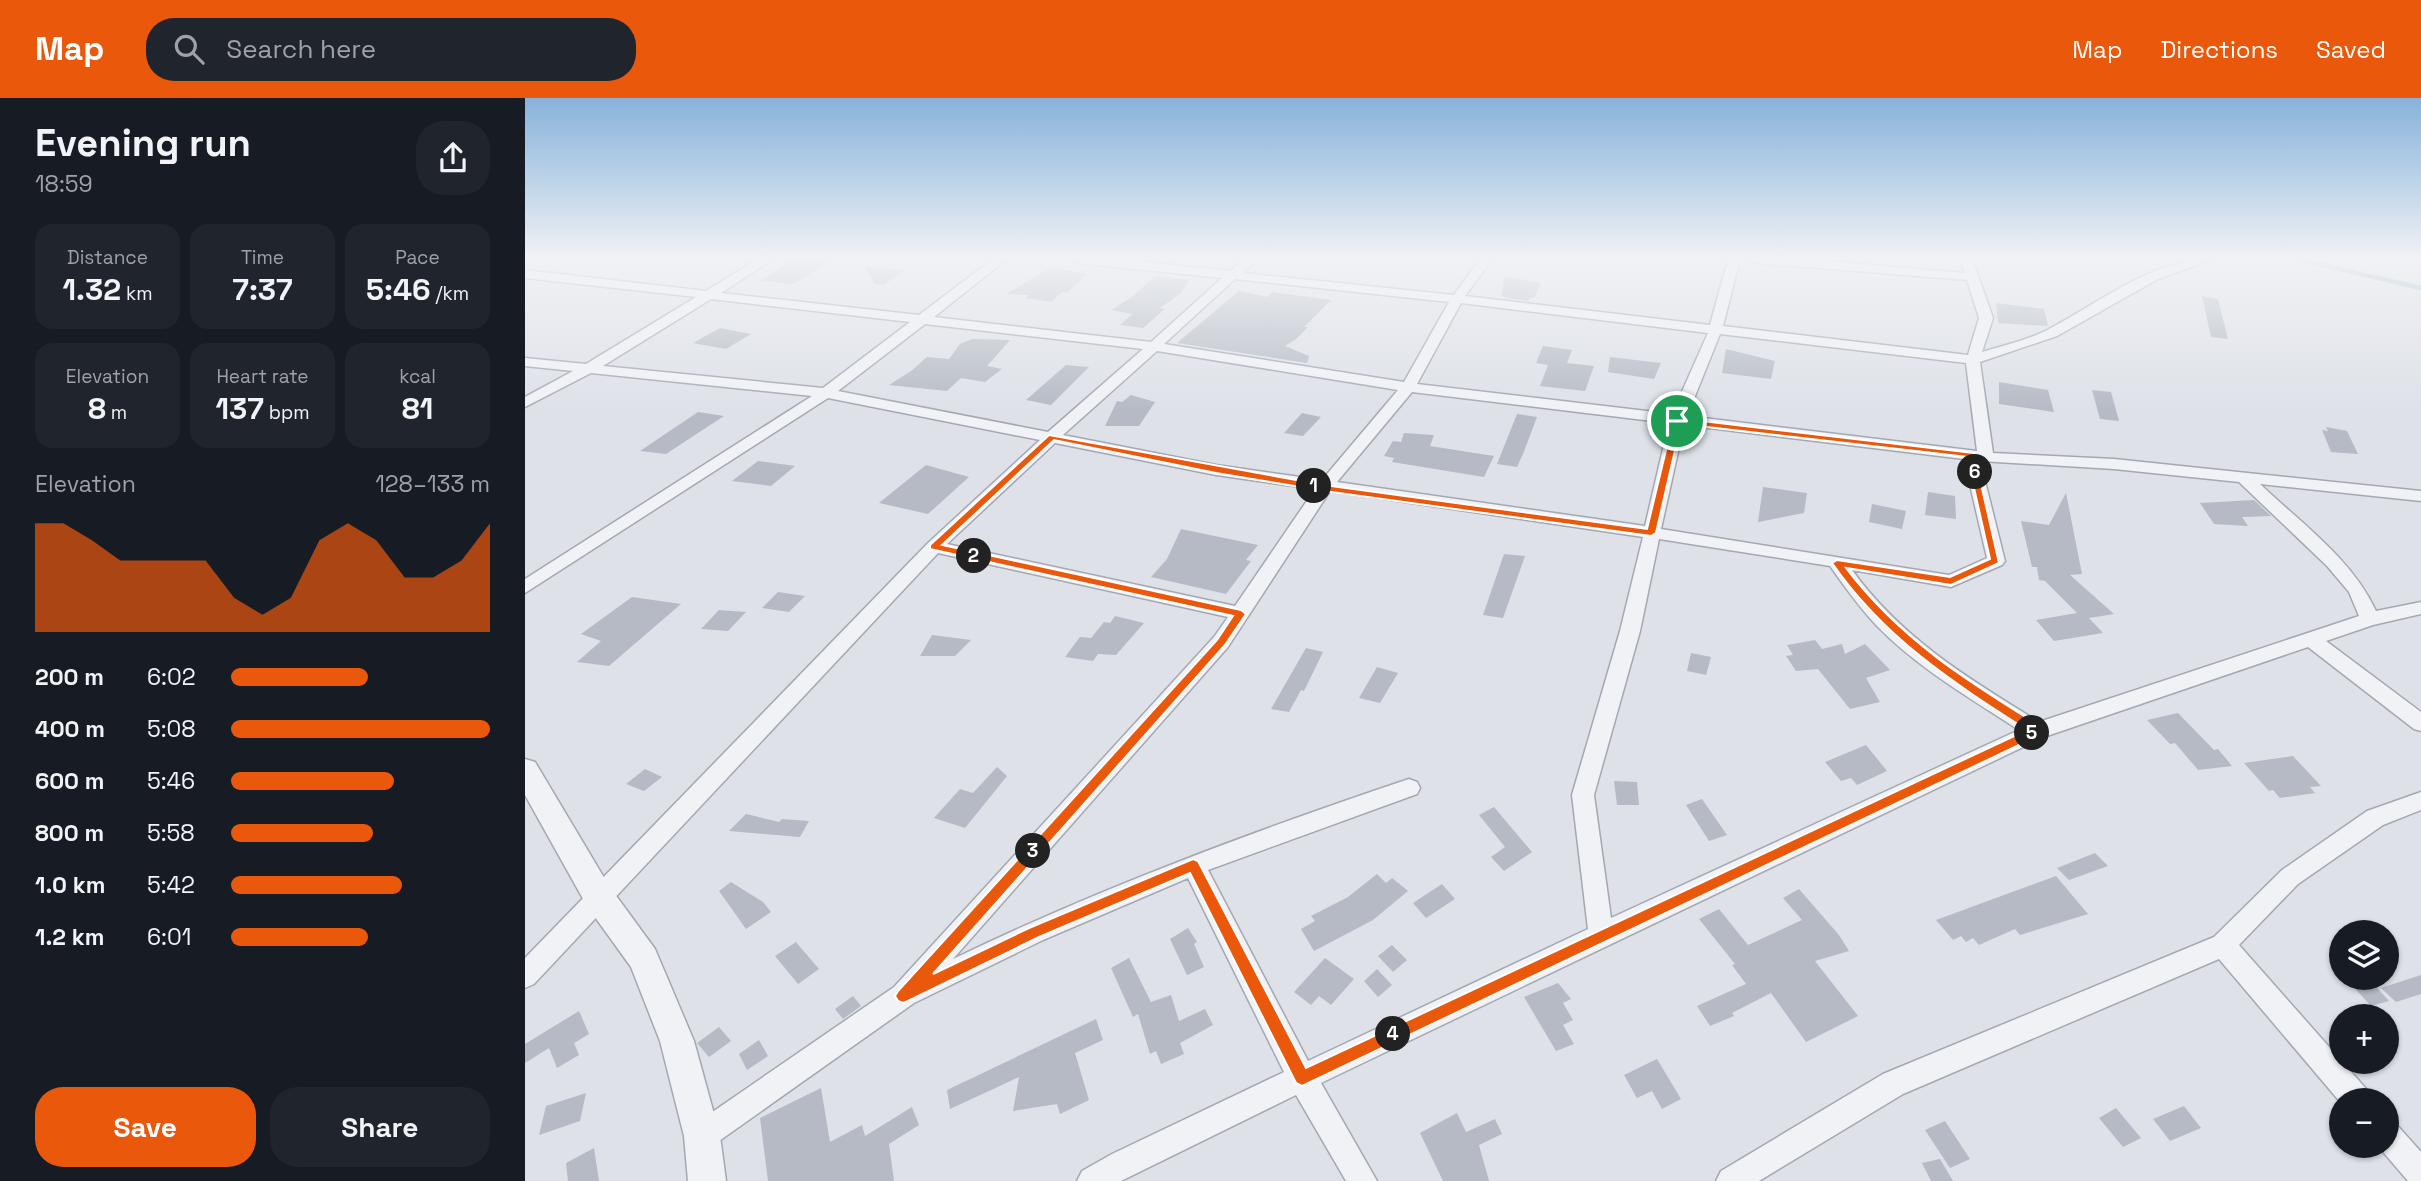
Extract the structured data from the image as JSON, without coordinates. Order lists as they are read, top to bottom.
{
  "page": {
    "header": "Map",
    "search": "Search here",
    "nav": ["Map", "Directions", "Saved"],
    "heading": ["Evening run", "18:59"],
    "stats": [
      ["Distance", "1.32 km"],
      ["Time", "7:37"],
      ["Pace", "5:46 /km"],
      ["Elevation", "8 m"],
      ["Heart rate", "137 bpm"],
      ["kcal", "81"]
    ],
    "pins": [
      "6",
      "1",
      "2",
      "5",
      "3",
      "4"
    ],
    "chart": ["Elevation", "128–133 m"],
    "list": [
      {
        "name": "200 m",
        "note": "6:02"
      },
      {
        "name": "400 m",
        "note": "5:08"
      },
      {
        "name": "600 m",
        "note": "5:46"
      },
      {
        "name": "800 m",
        "note": "5:58"
      },
      {
        "name": "1.0 km",
        "note": "5:42"
      },
      {
        "name": "1.2 km",
        "note": "6:01"
      }
    ],
    "map_buttons": ["+", "−"],
    "buttons": ["Save", "Share"]
  }
}
